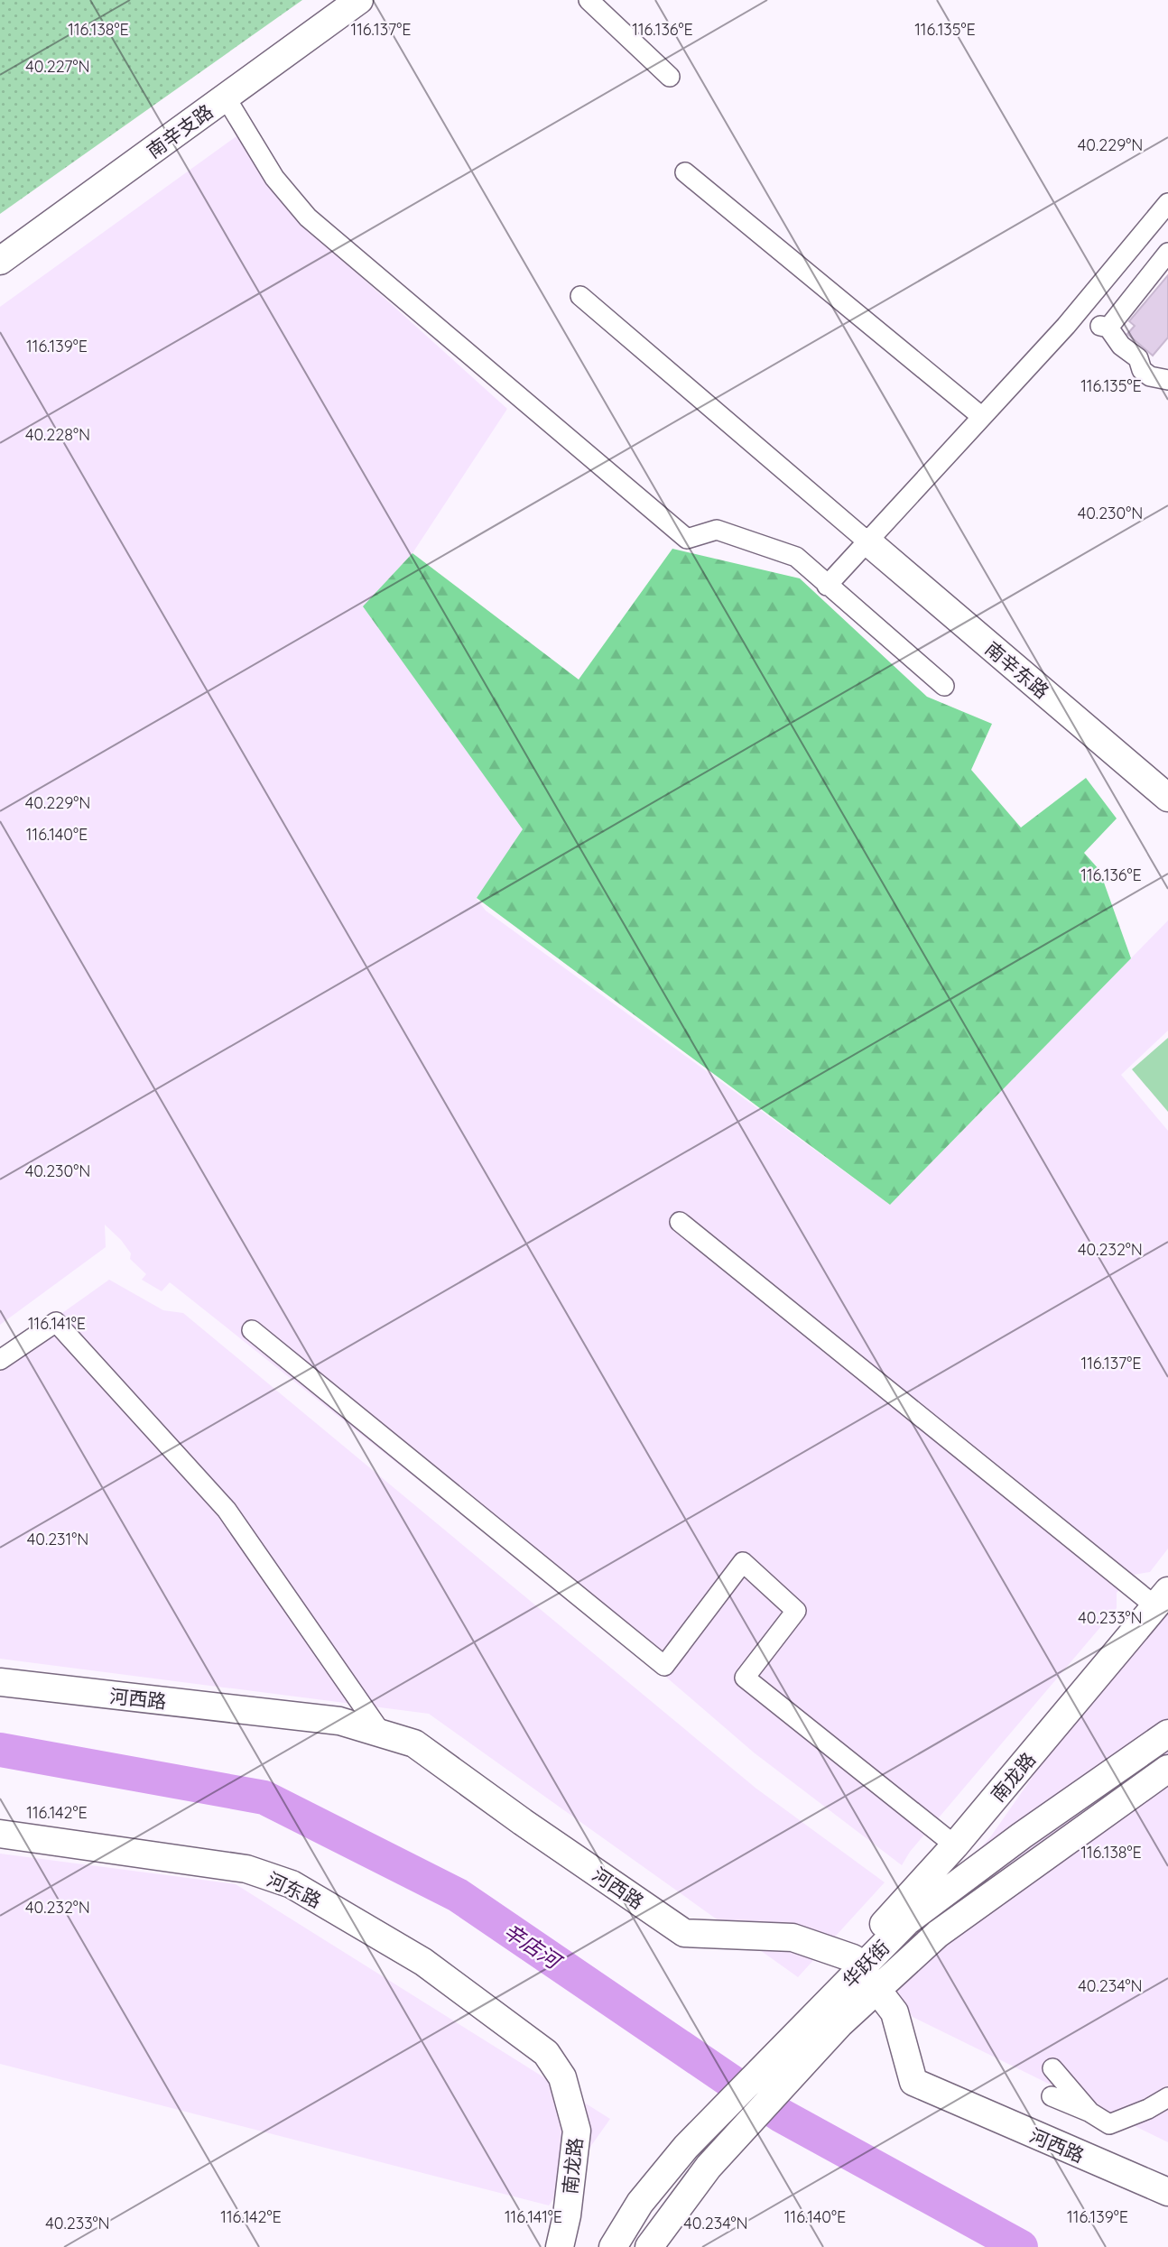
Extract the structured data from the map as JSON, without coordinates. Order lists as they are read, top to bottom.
{
  "streets": {
    "street": [
      "南辛支路",
      "南辛东路",
      "河西路",
      "南龙路",
      "河东路",
      "华跃街"
    ]
  },
  "crossings": [
    ["河西路", "南龙路"],
    ["河西路", "华跃街"],
    ["南龙路", "河东路"],
    ["南龙路", "华跃街"]
  ],
  "water": ["辛店河"],
  "coordinates": [
    "116.136°E",
    "116.138°E",
    "116.137°E",
    "116.135°E",
    "40.227°N",
    "40.229°N",
    "116.139°E",
    "40.228°N",
    "40.230°N",
    "116.140°E",
    "40.232°N",
    "116.141°E",
    "40.231°N",
    "40.233°N",
    "116.142°E",
    "40.234°N"
  ]
}
